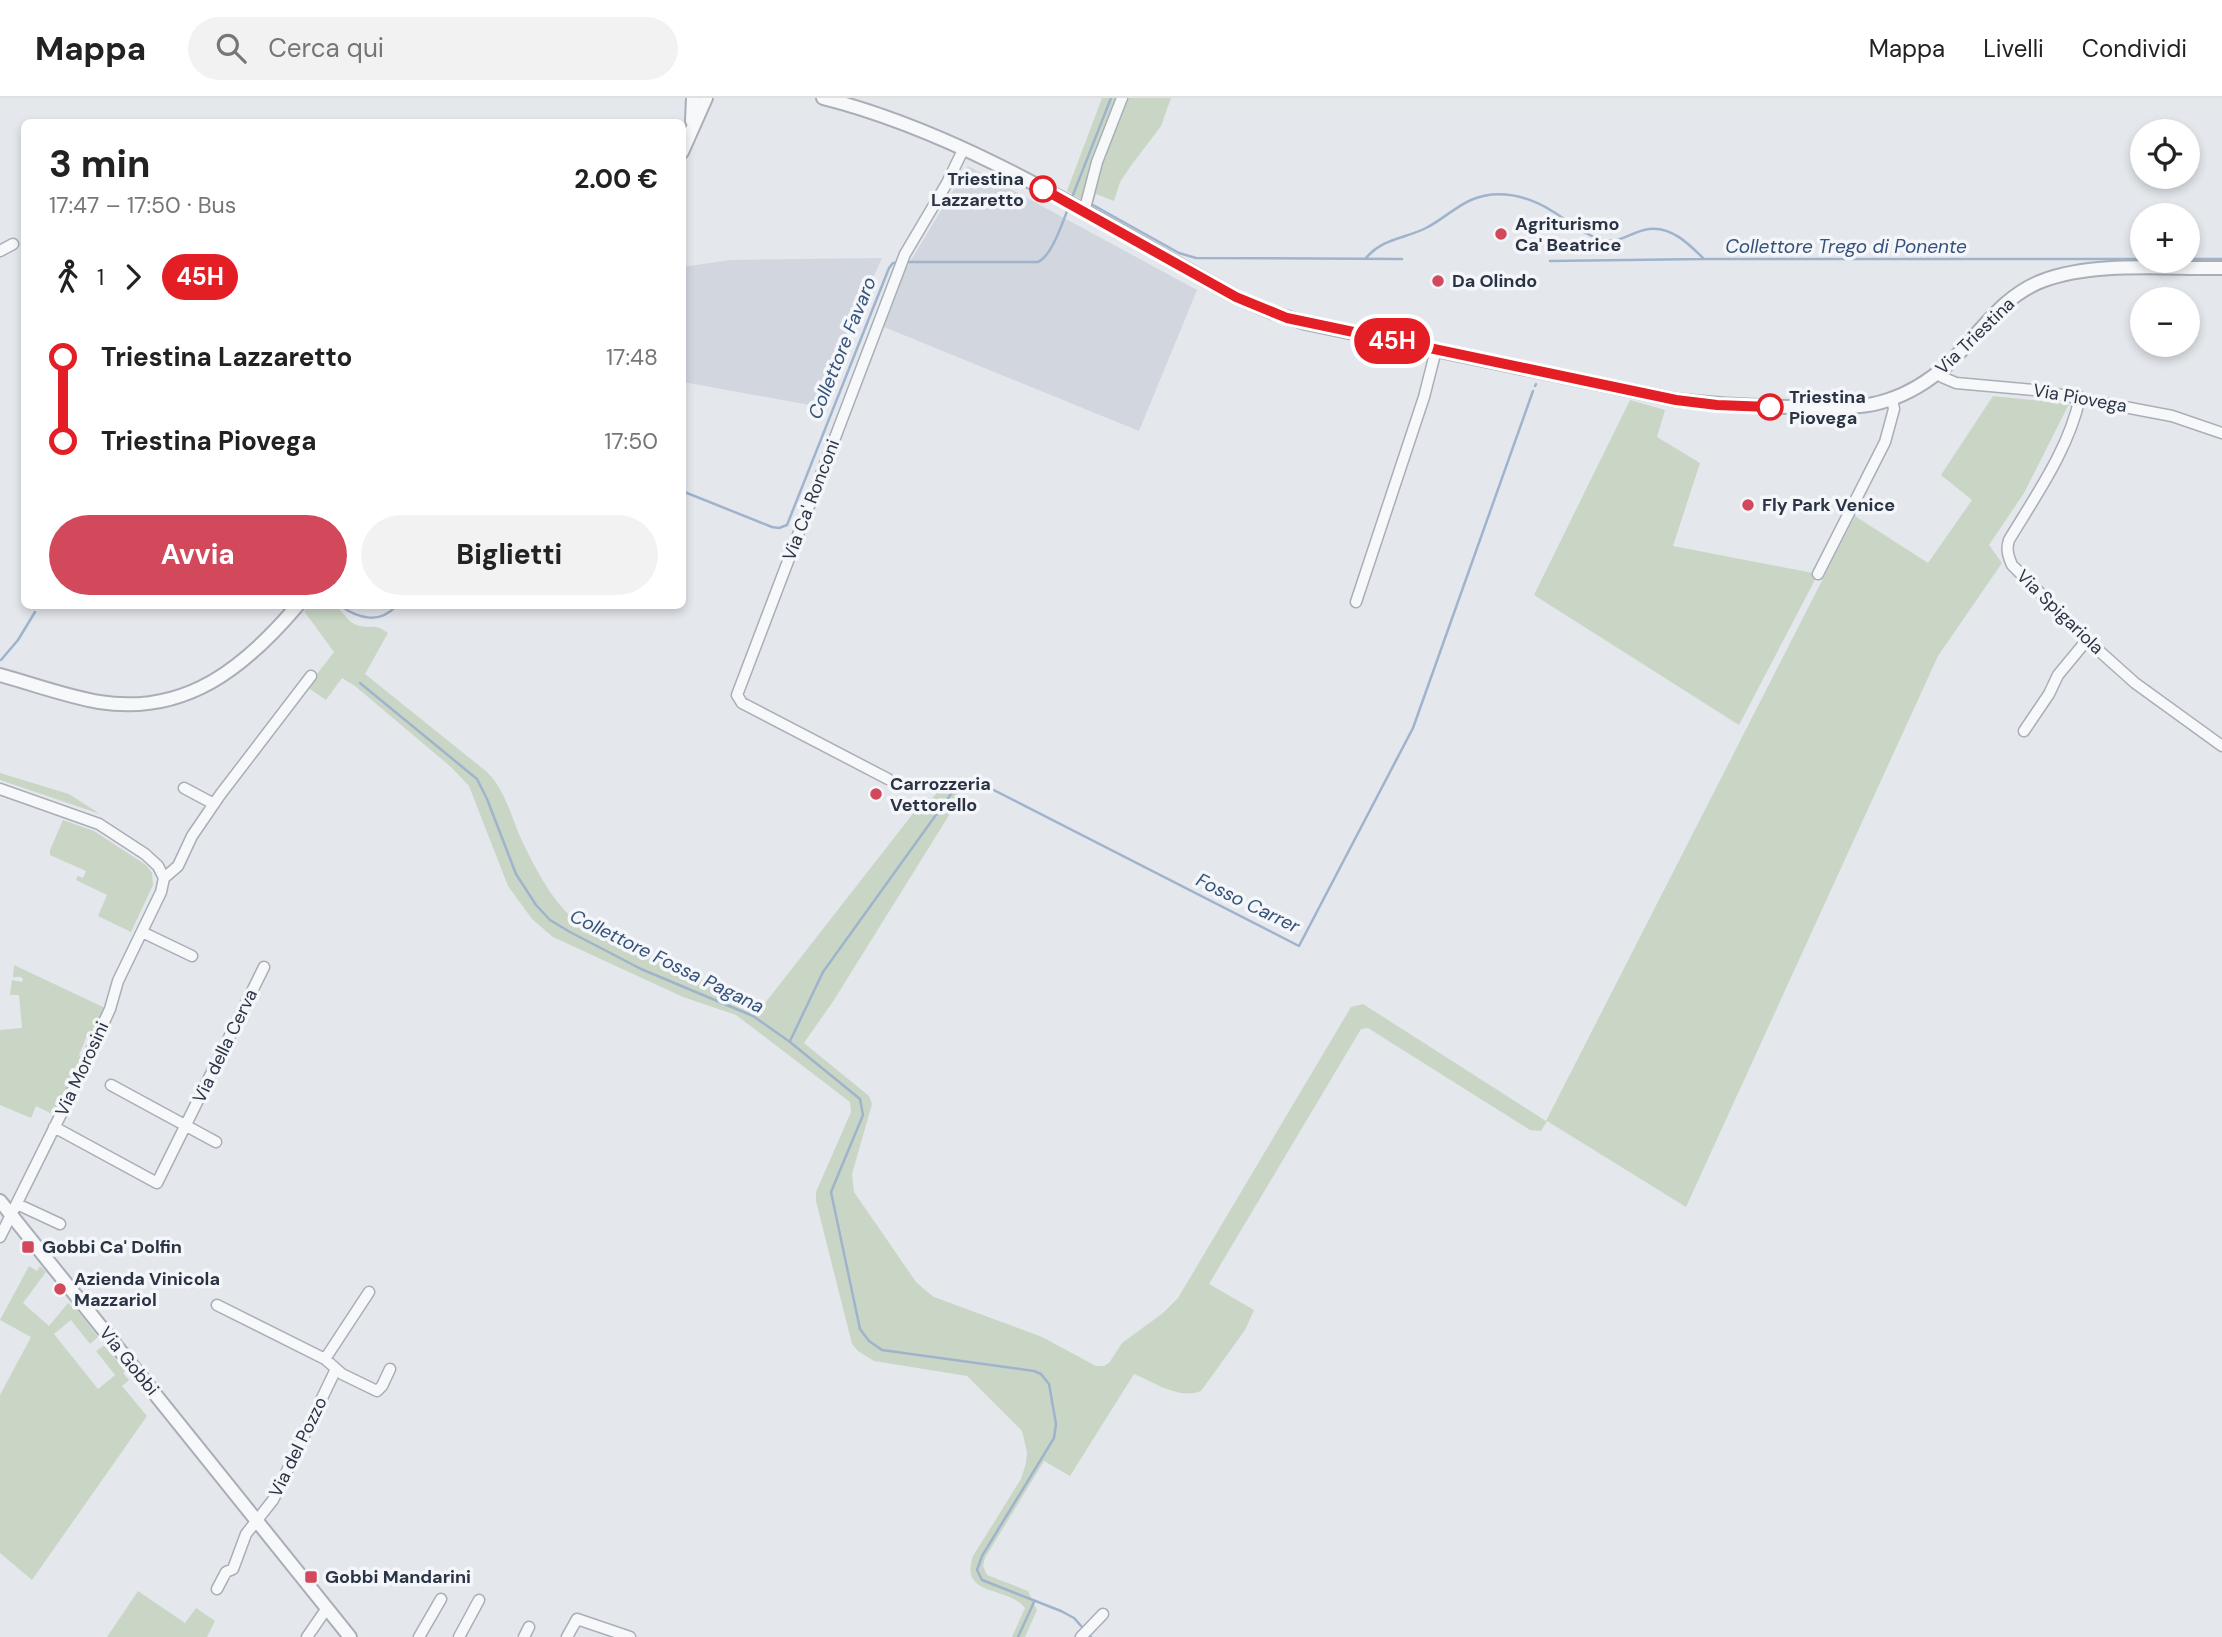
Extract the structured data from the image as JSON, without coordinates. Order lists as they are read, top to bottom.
{
  "streets": {
    "street": [
      "Via Triestina",
      "Via Piovega",
      "Via Ca' Ronconi",
      "Via Spigariola",
      "Via della Cerva",
      "Via Morosini",
      "Via Gobbi",
      "Via del Pozzo"
    ]
  },
  "crossings": [
    ["Via Triestina", "Via Piovega"],
    ["Via Triestina", "Via Ca' Ronconi"],
    ["Via Piovega", "Via Spigariola"],
    ["Via della Cerva", "Via Morosini"],
    ["Via Morosini", "Via Gobbi"],
    ["Via Gobbi", "Via del Pozzo"]
  ],
  "water": [
    "Collettore Trego di Ponente",
    "Collettore Favaro",
    "Fosso Carrer",
    "Collettore Fossa Pagana"
  ],
  "places": {
    "other": [
      "Triestina Lazzaretto",
      "Agriturismo Ca' Beatrice",
      "Da Olindo",
      "Triestina Piovega",
      "Fly Park Venice",
      "Carrozzeria Vettorello",
      "Azienda Vinicola Mazzariol"
    ],
    "transit": ["Gobbi Ca' Dolfin", "Gobbi Mandarini"]
  },
  "lines": ["bus line 45H"],
  "page": {
    "header": "Mappa",
    "search": "Cerca qui",
    "nav": ["Mappa", "Livelli", "Condividi"],
    "on_map": "45H",
    "map_buttons": ["+", "−"],
    "heading": ["3 min", "17:47 – 17:50 · Bus", "2.00 €"],
    "legs": ["1", "45H"],
    "list": [
      {
        "name": "Triestina Lazzaretto",
        "value": "17:48"
      },
      {
        "name": "Triestina Piovega",
        "value": "17:50"
      }
    ],
    "buttons": ["Avvia", "Biglietti"]
  }
}
